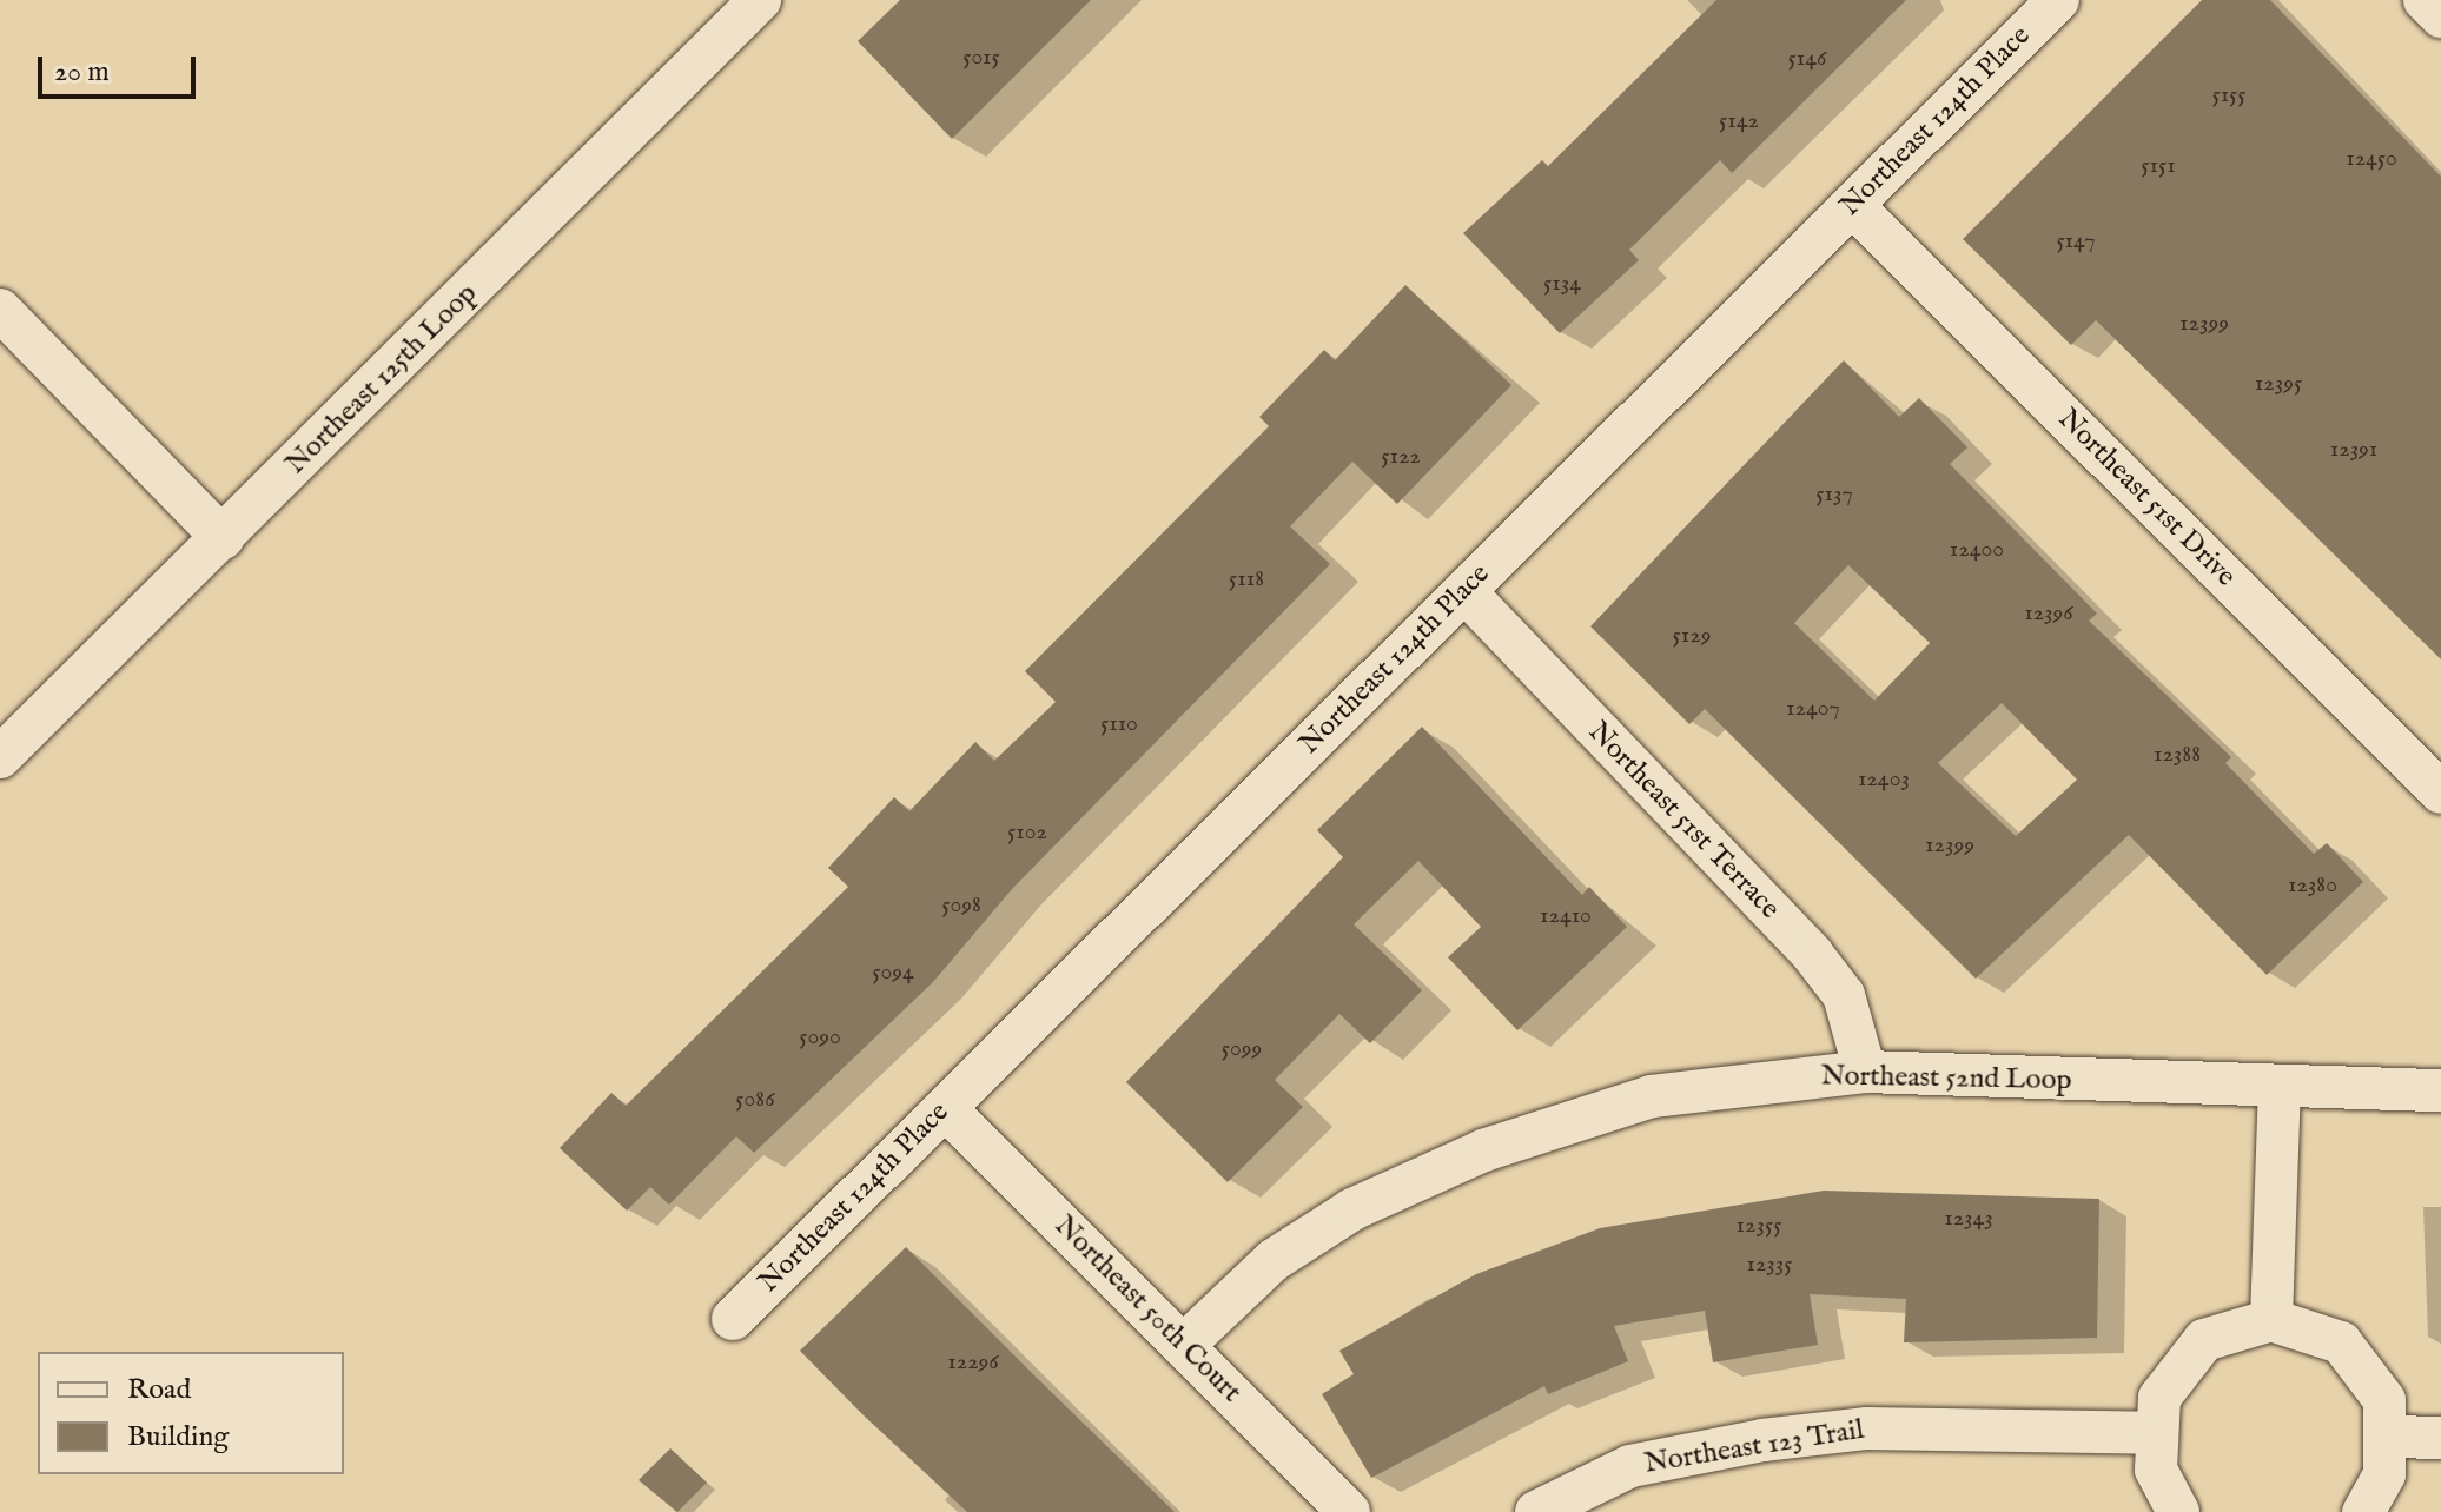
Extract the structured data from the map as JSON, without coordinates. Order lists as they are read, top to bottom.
{
  "streets": {
    "street": [
      "Northeast 124th Place",
      "Northeast 125th Loop",
      "Northeast 51st Drive",
      "Northeast 51st Terrace",
      "Northeast 52nd Loop",
      "Northeast 50th Court",
      "Northeast 123 Trail"
    ]
  },
  "crossings": [
    ["Northeast 124th Place", "Northeast 51st Drive"],
    ["Northeast 124th Place", "Northeast 51st Terrace"],
    ["Northeast 124th Place", "Northeast 50th Court"],
    ["Northeast 51st Terrace", "Northeast 52nd Loop"],
    ["Northeast 52nd Loop", "Northeast 50th Court"]
  ],
  "house_numbers": [
    "5015",
    "5146",
    "5155",
    "5142",
    "12450",
    "5151",
    "5147",
    "5134",
    "12399",
    "12395",
    "12391",
    "5122",
    "5137",
    "12400",
    "5118",
    "12396",
    "5129",
    "12407",
    "5110",
    "12388",
    "12403",
    "5102",
    "12399",
    "12380",
    "5098",
    "12410",
    "5094",
    "5090",
    "5099",
    "5086",
    "12343",
    "12355",
    "12335",
    "12296"
  ],
  "legend": ["Road", "Building"],
  "scale_bar": "20 m"
}
